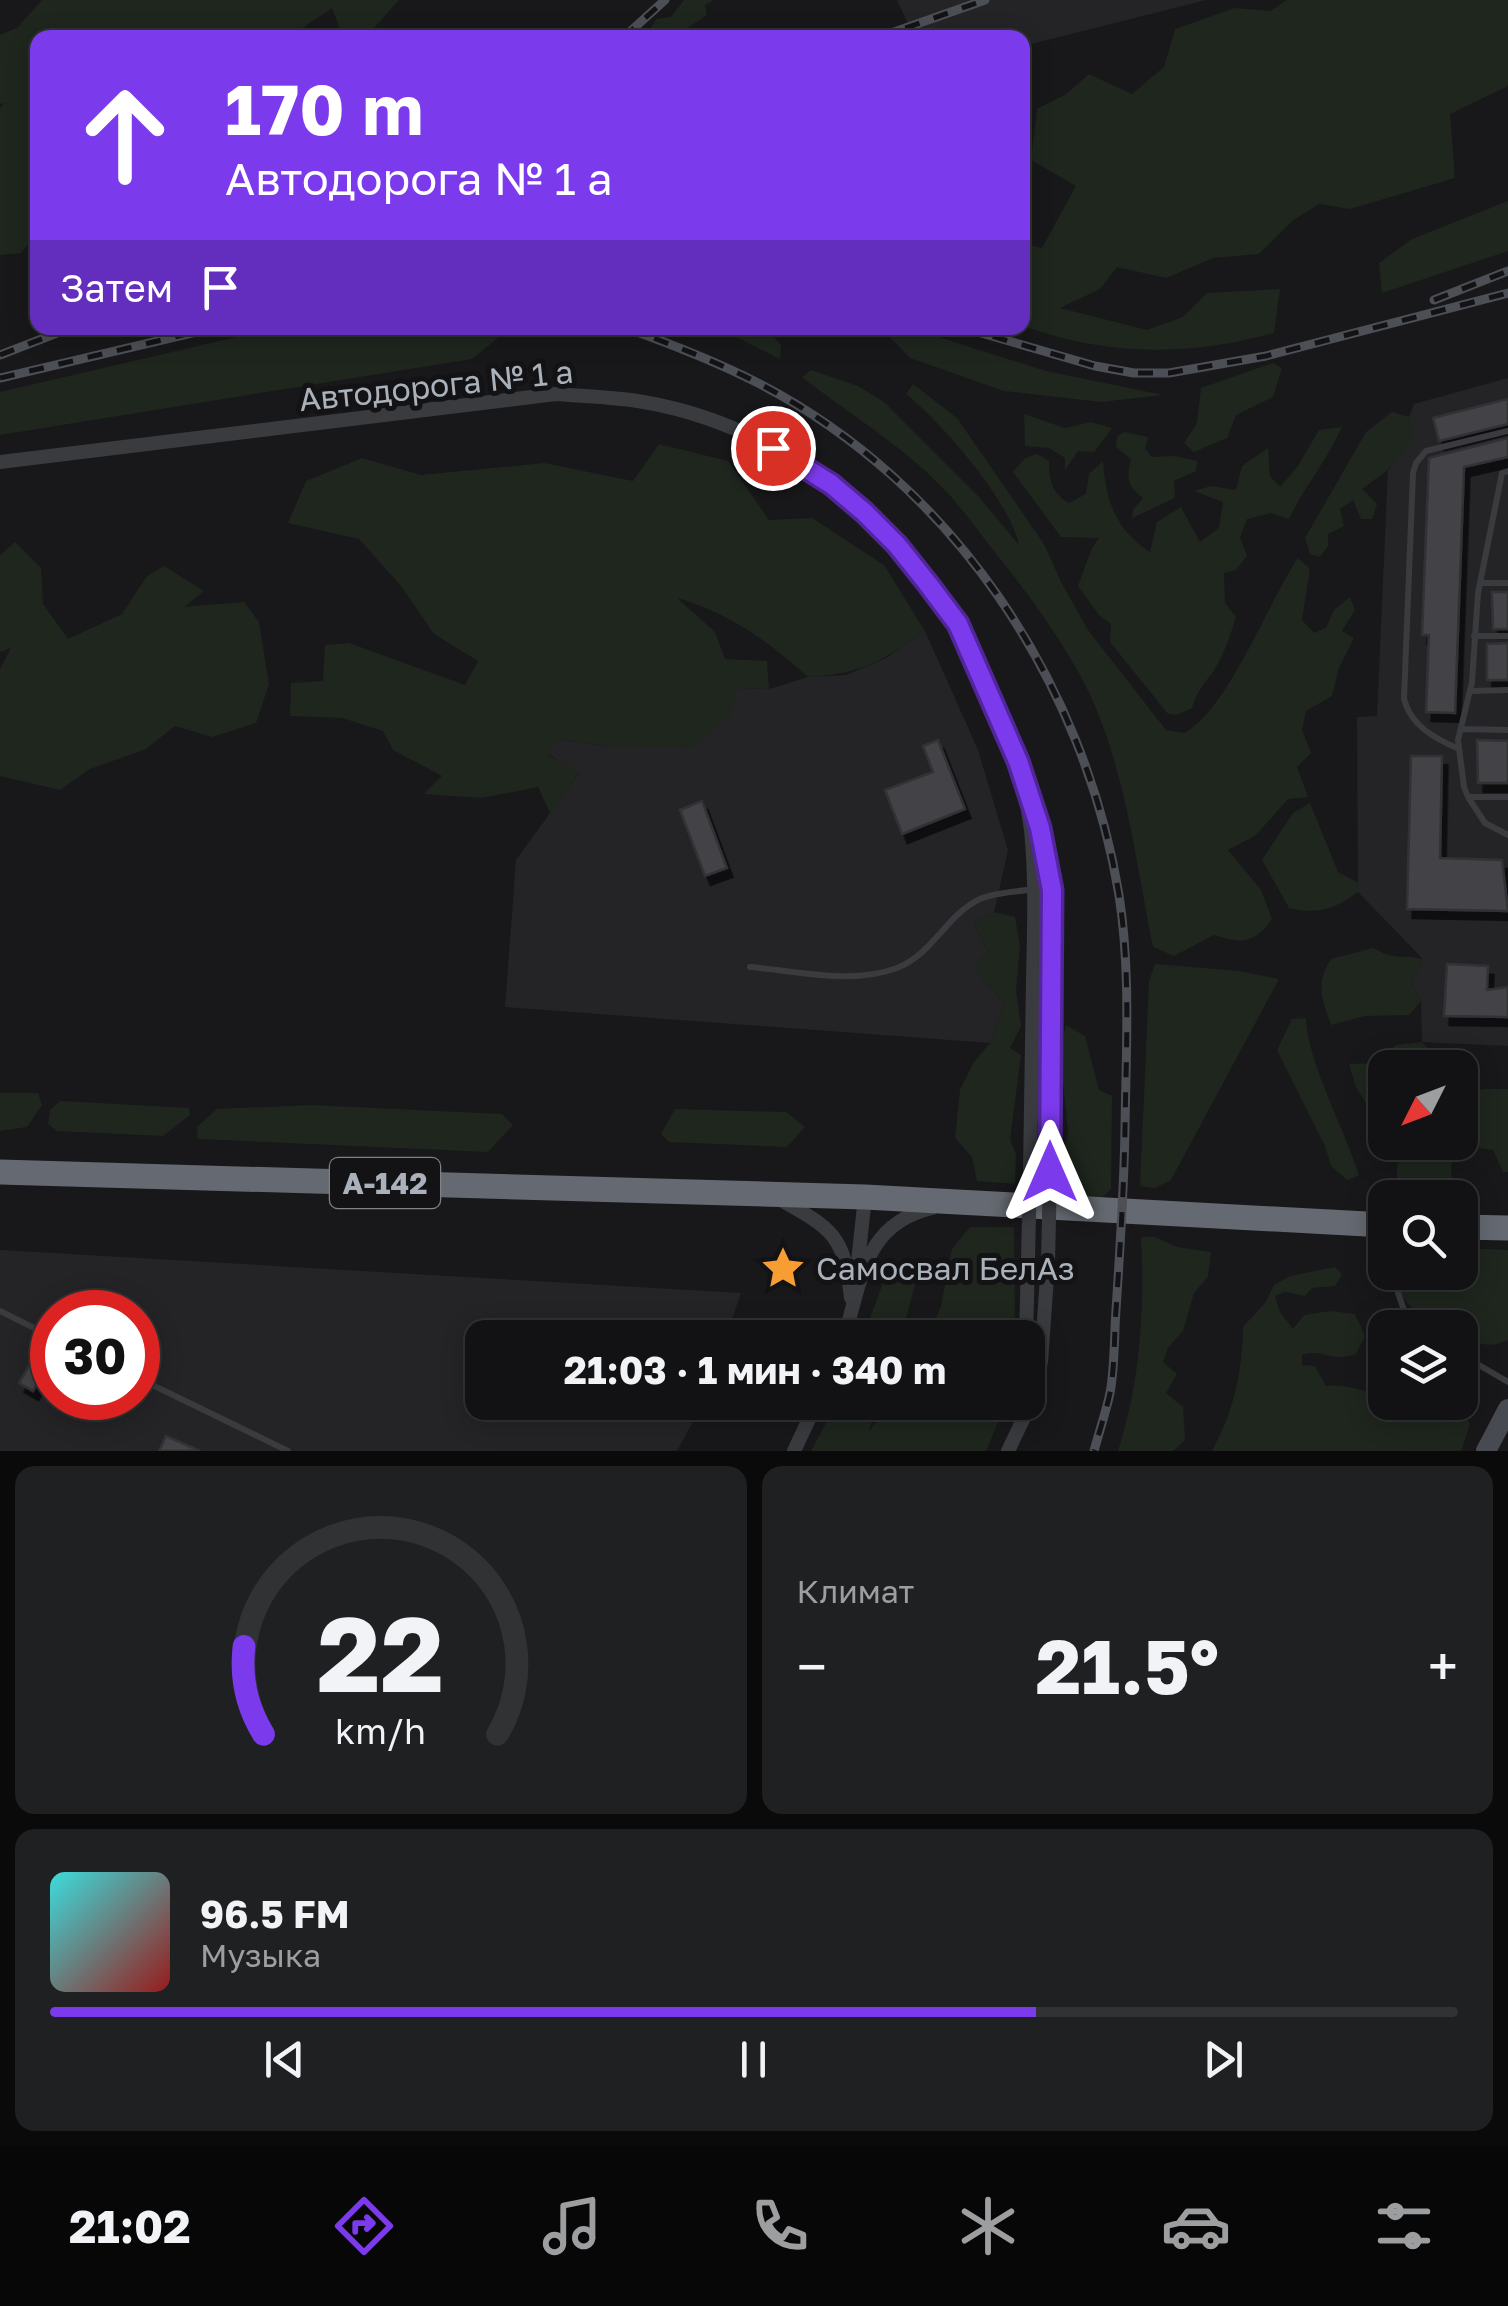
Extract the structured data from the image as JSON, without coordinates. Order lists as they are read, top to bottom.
{
  "streets": {
    "highway": ["А-142"],
    "street": ["Автодорога № 1 а"]
  },
  "places": {
    "place": ["Самосвал БелАз"]
  },
  "north": "bottom left",
  "page": {
    "turn": ["170 m", "Автодорога № 1 а"],
    "then": "Затем",
    "limit": "30",
    "trip": "21:03 · 1 мин · 340 m",
    "tile": "Климат",
    "heat": ["−", "21.5°", "+"],
    "song": ["96.5 FM", "Музыка"],
    "tabs": "21:02",
    "gauge": ["22", "km/h"]
  }
}
